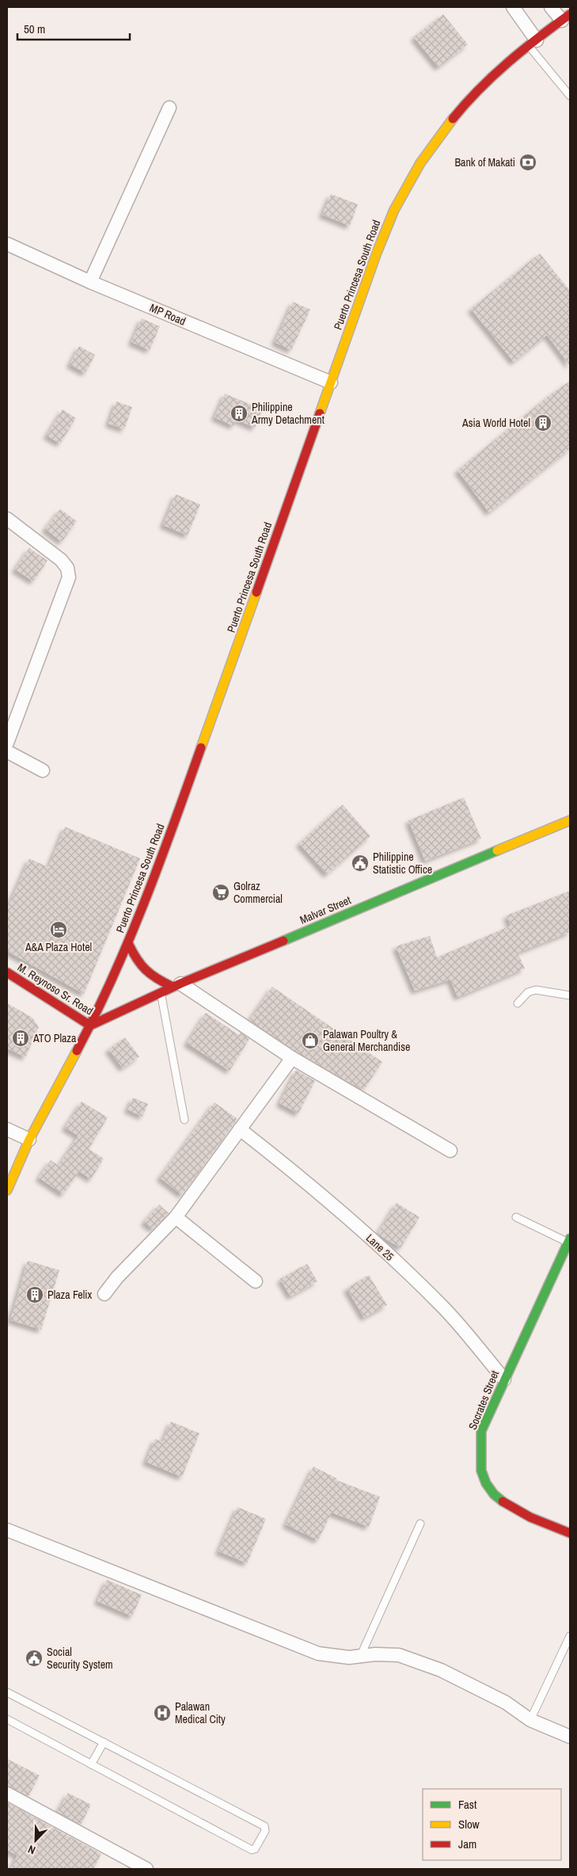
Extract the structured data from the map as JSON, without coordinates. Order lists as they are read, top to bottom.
{
  "streets": {
    "main road": [
      "Puerto Princesa South Road",
      "Malvar Street",
      "M. Reynoso Sr. Road",
      "Socrates Street"
    ],
    "street": ["MP Road", "Lane 25"]
  },
  "crossings": [
    ["Puerto Princesa South Road", "MP Road"],
    ["Puerto Princesa South Road", "Malvar Street"],
    ["Puerto Princesa South Road", "M. Reynoso Sr. Road"],
    ["Malvar Street", "M. Reynoso Sr. Road"],
    ["Lane 25", "Socrates Street"]
  ],
  "places": {
    "bank": ["Bank of Makati"],
    "building": [
      "Philippine Army Detachment",
      "Asia World Hotel",
      "ATO Plaza",
      "Plaza Felix"
    ],
    "public building": ["Philippine Statistic Office", "Social Security System"],
    "supermarket": ["Golraz Commercial"],
    "hotel": ["A&A Plaza Hotel"],
    "shop": ["Palawan Poultry & General Merchandise"],
    "hospital": ["Palawan Medical City"]
  },
  "legend": ["Fast", "Slow", "Jam"],
  "scale_bar": "50 m",
  "north": "bottom left"
}
